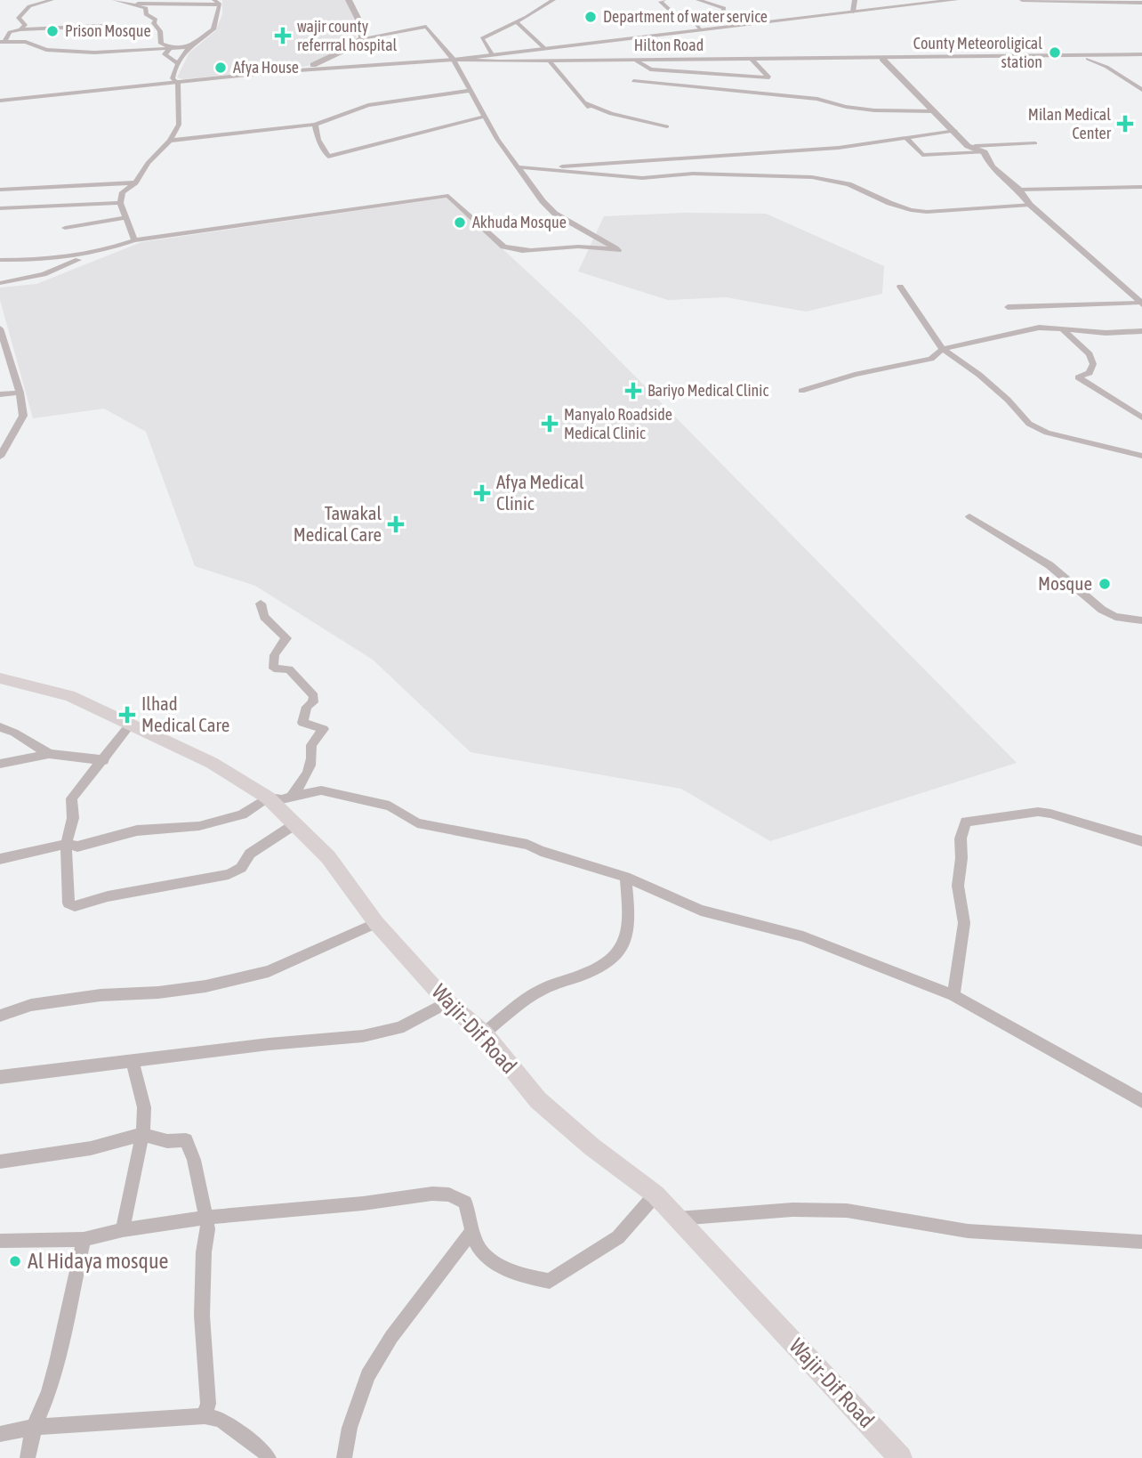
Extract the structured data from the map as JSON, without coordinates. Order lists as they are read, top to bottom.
{
  "streets": {
    "main road": ["Wajir-Dif Road"],
    "street": ["Hilton Road"]
  },
  "places": {
    "other": [
      "Department of water service",
      "Prison Mosque",
      "County Meteoroligical station",
      "Afya House",
      "Akhuda Mosque",
      "Mosque",
      "Al Hidaya mosque"
    ],
    "health": [
      "wajir county referrral hospital",
      "Milan Medical Center",
      "Bariyo Medical Clinic",
      "Manyalo Roadside Medical Clinic",
      "Afya Medical Clinic",
      "Tawakal Medical Care",
      "Ilhad Medical Care"
    ]
  }
}
